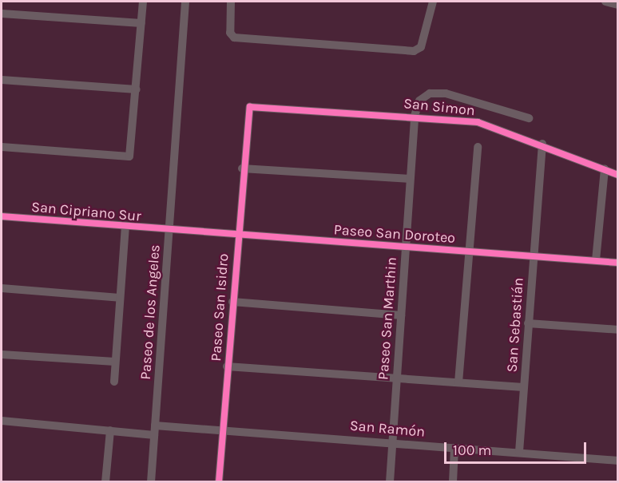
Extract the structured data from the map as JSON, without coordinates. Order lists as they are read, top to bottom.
{
  "streets": {
    "street": [
      "San Simon",
      "San Cipriano Sur",
      "Paseo San Doroteo",
      "Paseo San Isidro",
      "Paseo de los Angeles",
      "Paseo San Marthin",
      "San Sebastián",
      "San Ramón"
    ]
  },
  "crossings": [
    ["San Simon", "Paseo San Isidro"],
    ["San Simon", "Paseo San Marthin"],
    ["San Simon", "San Sebastián"],
    ["San Cipriano Sur", "Paseo San Doroteo"],
    ["San Cipriano Sur", "Paseo de los Angeles"],
    ["Paseo San Doroteo", "Paseo San Isidro"],
    ["Paseo San Doroteo", "Paseo de los Angeles"],
    ["Paseo San Doroteo", "Paseo San Marthin"],
    ["Paseo San Doroteo", "San Sebastián"],
    ["Paseo San Isidro", "San Ramón"],
    ["Paseo de los Angeles", "San Ramón"],
    ["Paseo San Marthin", "San Ramón"],
    ["San Sebastián", "San Ramón"]
  ],
  "scale_bar": "100 m"
}
